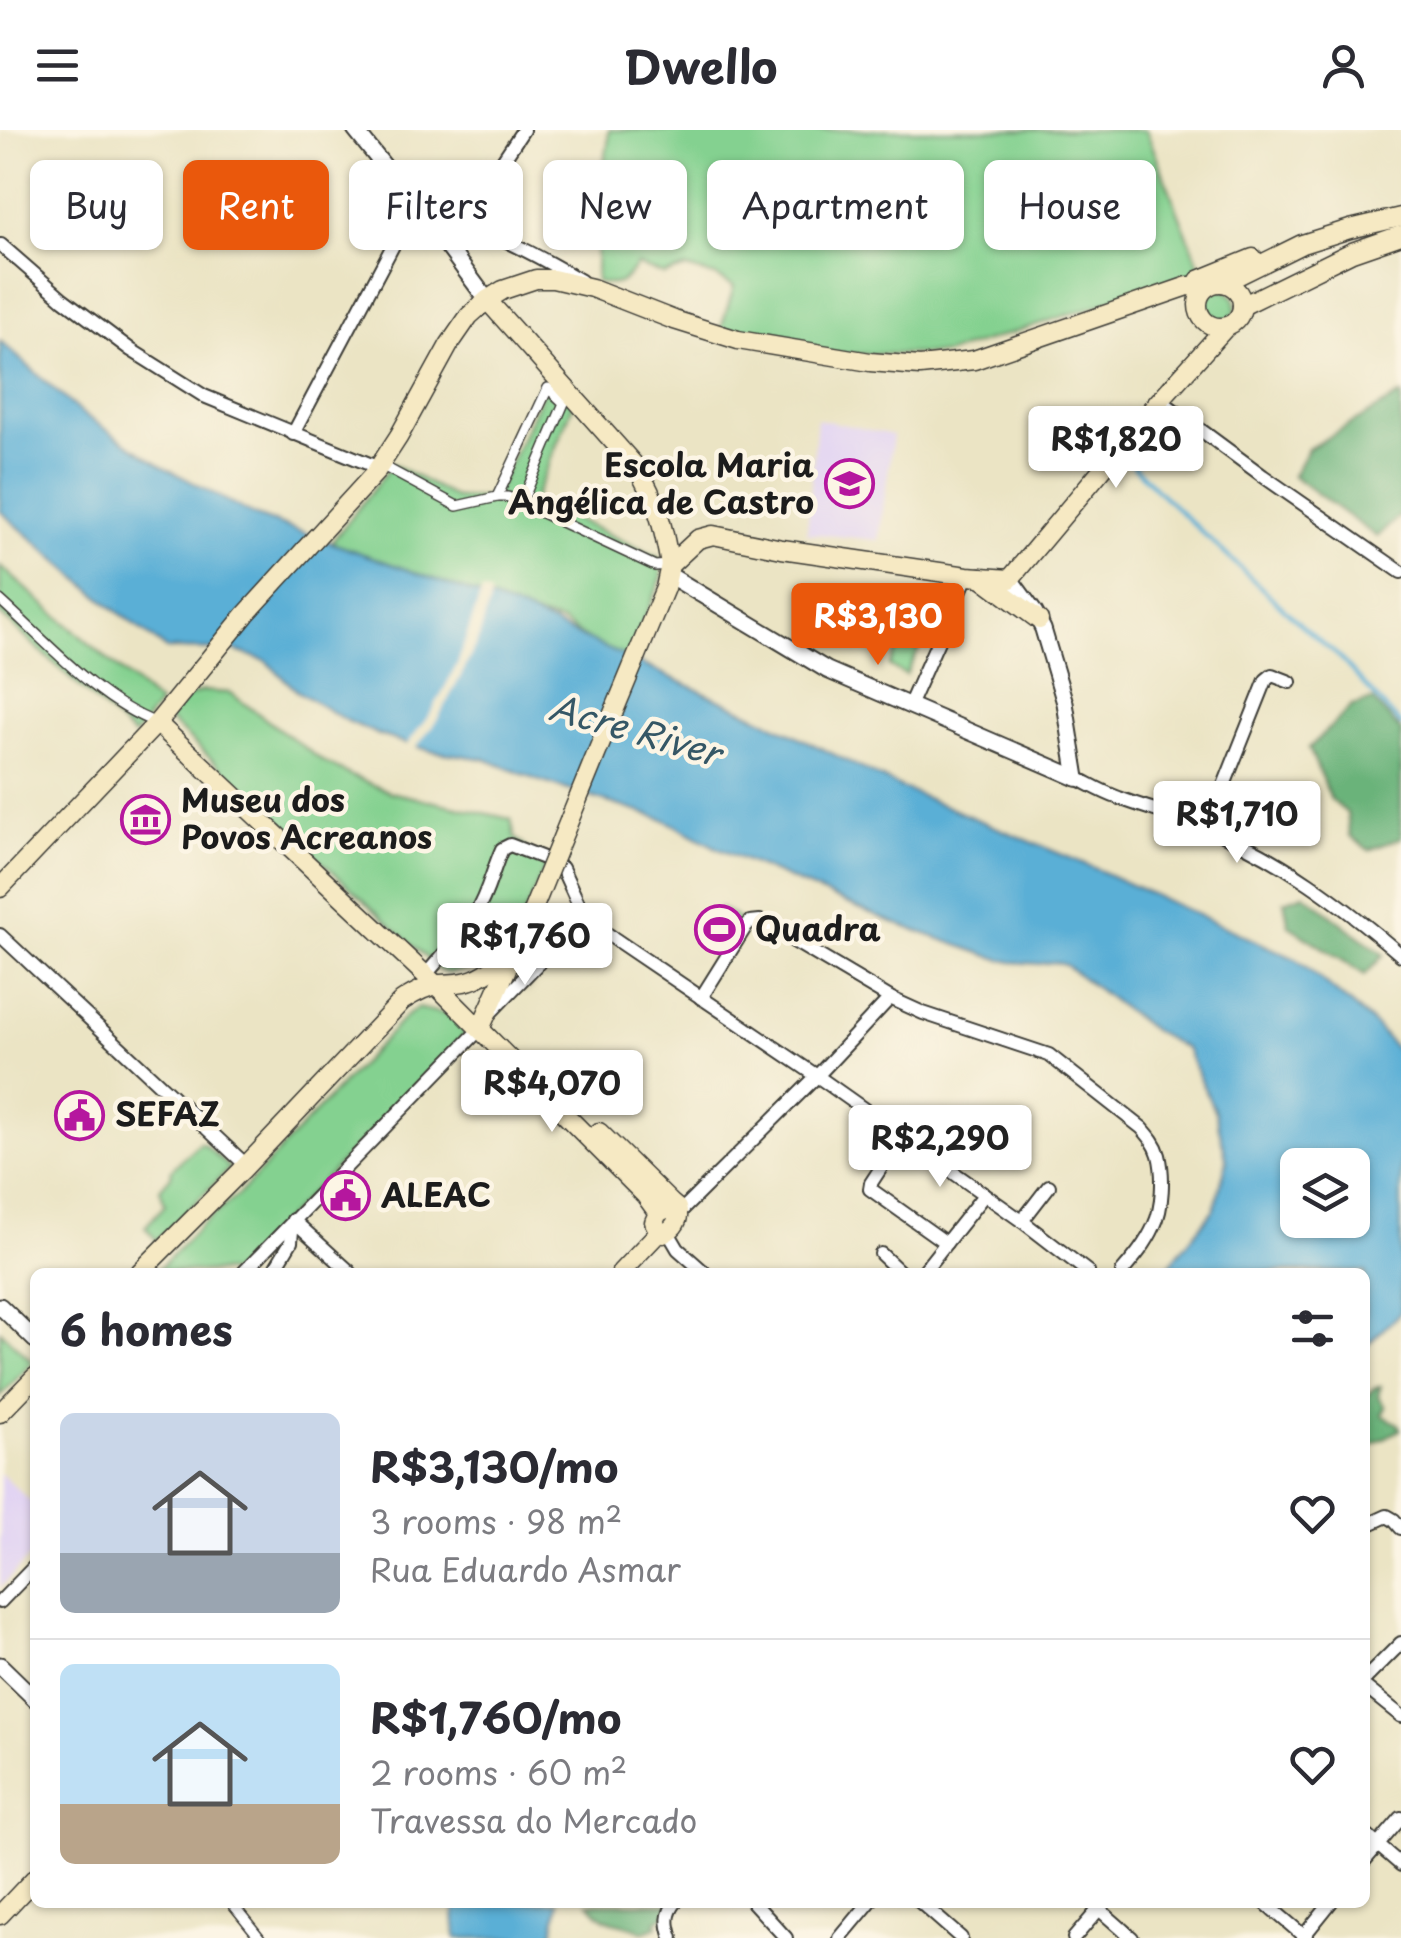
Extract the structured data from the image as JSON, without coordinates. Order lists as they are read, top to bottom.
{
  "water": ["Acre River"],
  "places": {
    "school or university": ["Escola Maria Angélica de Castro"],
    "museum": ["Museu dos Povos Acreanos"],
    "sports": ["Quadra"],
    "public building": ["SEFAZ", "ALEAC"]
  },
  "page": {
    "header": "Dwello",
    "chip": [
      "Buy",
      "Rent",
      "Filters",
      "New",
      "Apartment",
      "House"
    ],
    "price": [
      "R$1,820",
      "R$3,130",
      "R$1,710",
      "R$1,760",
      "R$4,070",
      "R$2,290"
    ],
    "heading": "6 homes",
    "list": [
      {
        "name": "R$3,130/mo",
        "note": "3 rooms · 98 m² · Rua Eduardo Asmar"
      },
      {
        "name": "R$1,760/mo",
        "note": "2 rooms · 60 m² · Travessa do Mercado"
      }
    ]
  }
}
